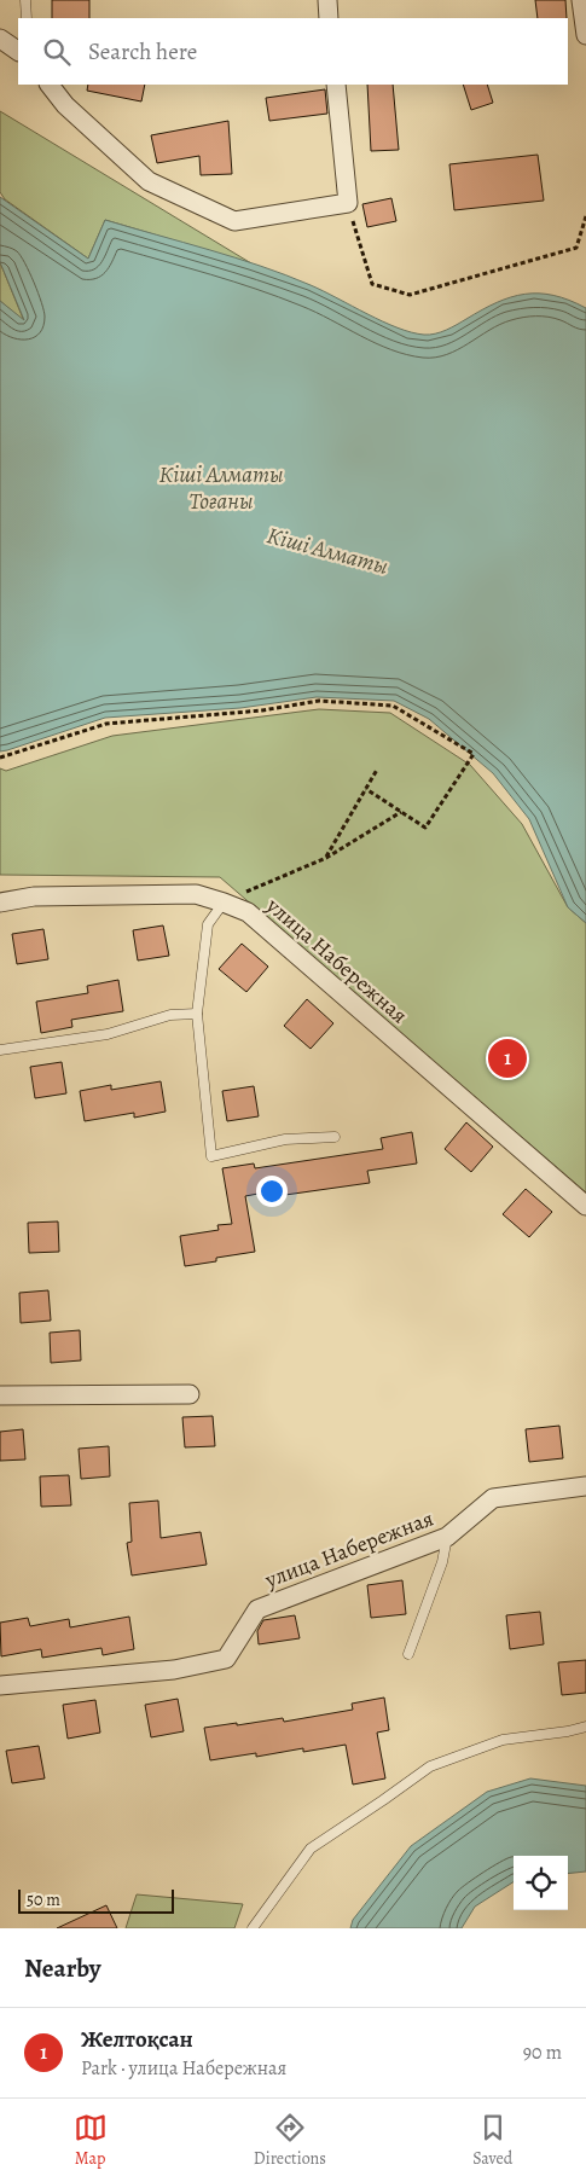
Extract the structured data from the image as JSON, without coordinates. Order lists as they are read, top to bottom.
{
  "streets": {
    "street": ["улица Набережная"]
  },
  "water": ["Кіші Алматы Тоғаны", "Кіші Алматы"],
  "scale_bar": "50 m",
  "page": {
    "search": "Search here",
    "pins": "1",
    "scale": "50 m",
    "heading": "Nearby",
    "list": [
      {
        "mark": "1",
        "name": "Желтоқсан",
        "note": "Park · улица Набережная",
        "value": "90 m"
      }
    ],
    "nav": ["Map", "Directions", "Saved"]
  }
}
